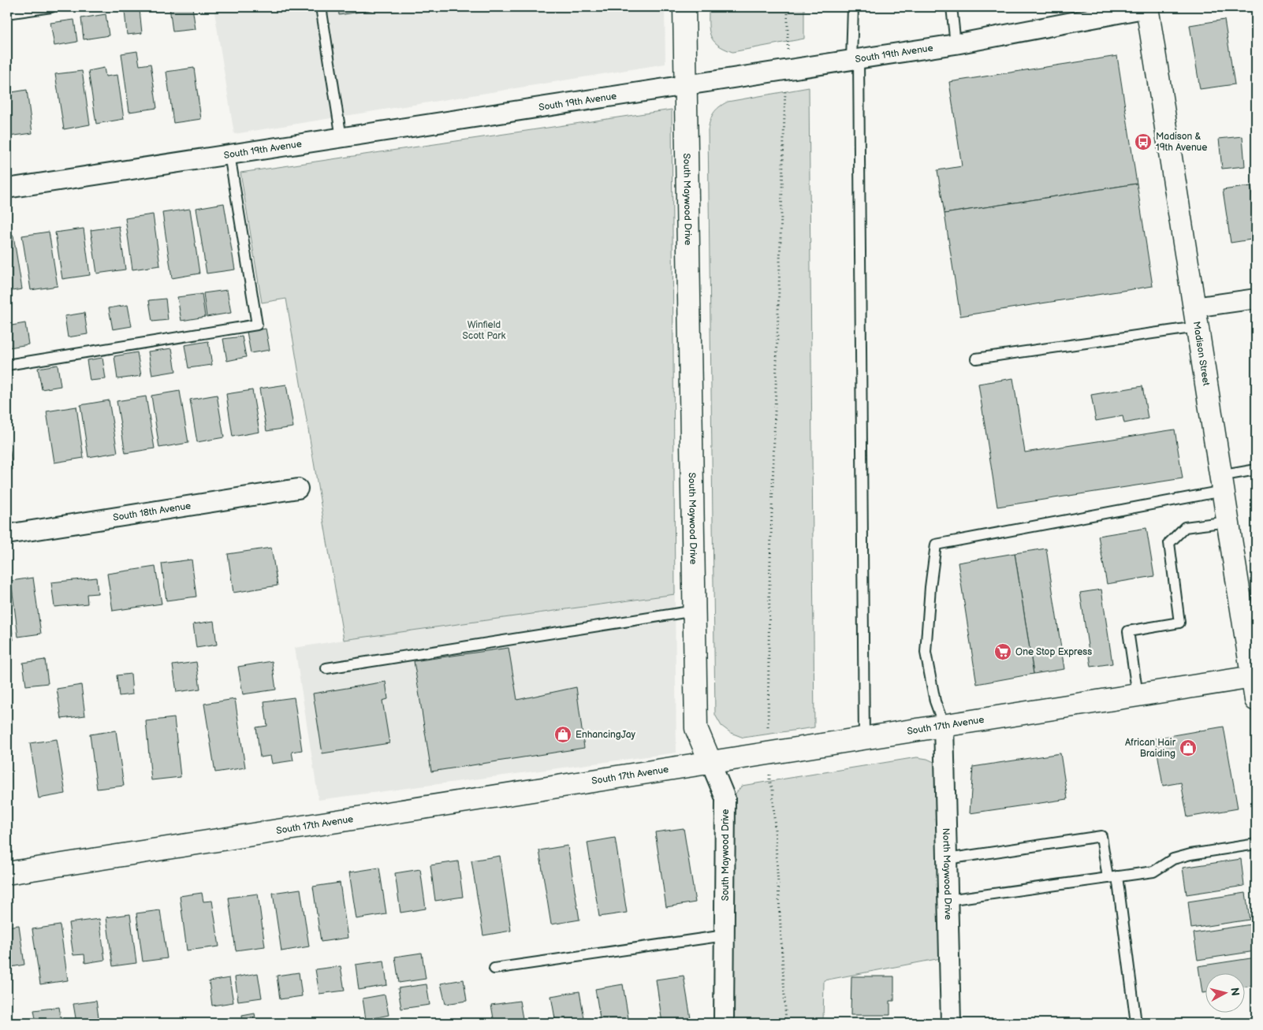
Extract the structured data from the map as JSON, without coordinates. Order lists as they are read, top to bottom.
{
  "streets": {
    "street": [
      "South 19th Avenue",
      "South Maywood Drive",
      "Madison Street",
      "South 18th Avenue",
      "South 17th Avenue",
      "North Maywood Drive"
    ]
  },
  "crossings": [
    ["South 19th Avenue", "South Maywood Drive"],
    ["South 19th Avenue", "Madison Street"],
    ["South Maywood Drive", "South 17th Avenue"],
    ["Madison Street", "South 17th Avenue"],
    ["South 17th Avenue", "North Maywood Drive"]
  ],
  "parks": ["Winfield Scott Park"],
  "places": {
    "bus stop": ["Madison & 19th Avenue"],
    "supermarket": ["One Stop Express"],
    "shop": ["EnhancingJay", "African Hair Braiding"]
  },
  "north": "right"
}
